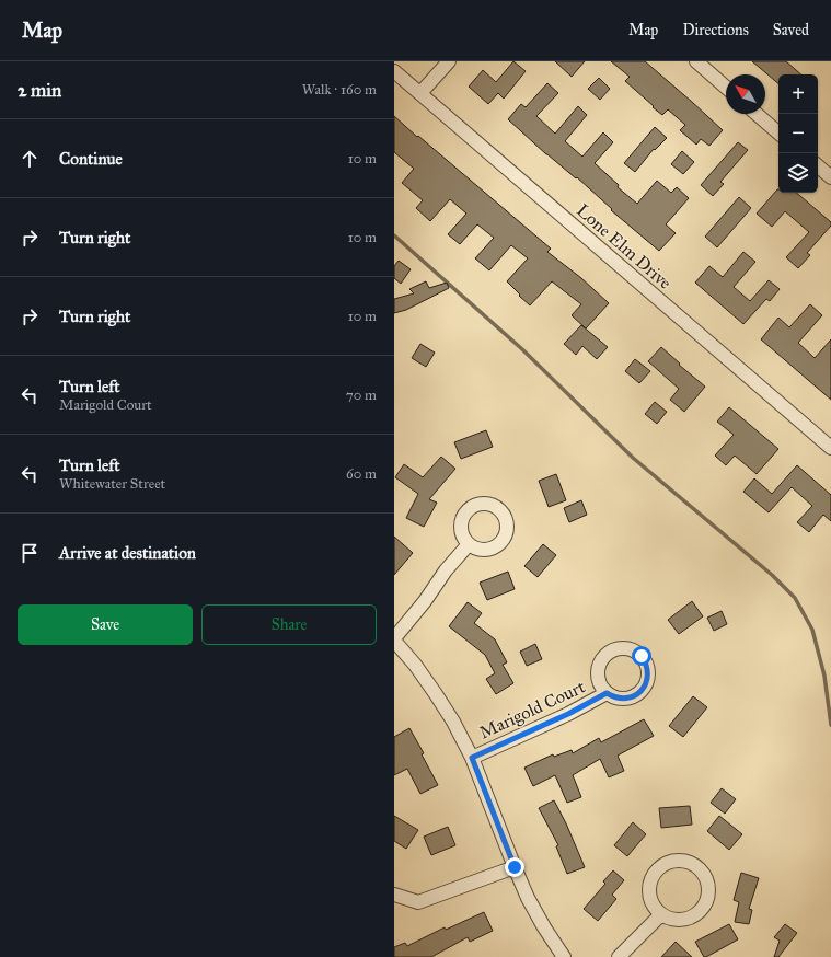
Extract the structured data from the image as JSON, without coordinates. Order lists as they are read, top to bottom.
{
  "streets": {
    "street": ["Lone Elm Drive", "Marigold Court"]
  },
  "north": "top left",
  "page": {
    "header": "Map",
    "nav": ["Map", "Directions", "Saved"],
    "heading": ["2 min", "Walk · 160 m"],
    "map_buttons": ["+", "−"],
    "list": [
      ["Continue", "10 m"],
      ["Turn right", "10 m"],
      ["Turn right", "10 m"],
      ["Turn left", "Marigold Court", "70 m"],
      ["Turn left", "Whitewater Street", "60 m"],
      "Arrive at destination"
    ],
    "buttons": ["Save", "Share"]
  }
}
